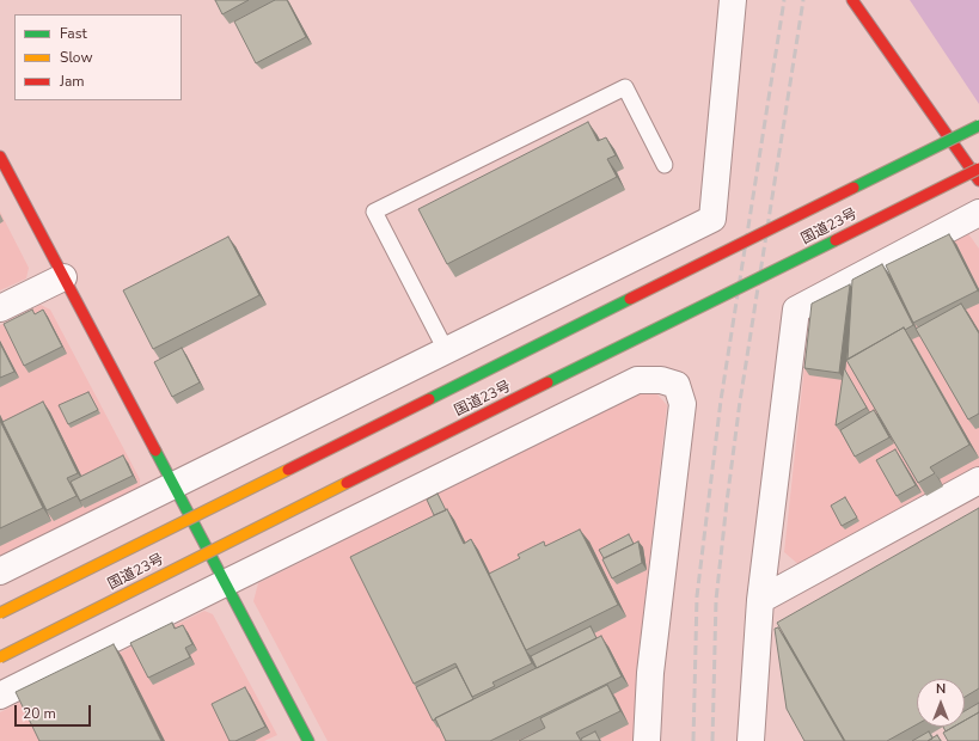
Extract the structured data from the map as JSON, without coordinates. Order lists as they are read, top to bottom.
{
  "streets": {
    "main road": ["国道23号"]
  },
  "legend": ["Fast", "Slow", "Jam"],
  "scale_bar": "20 m",
  "north": "top"
}
